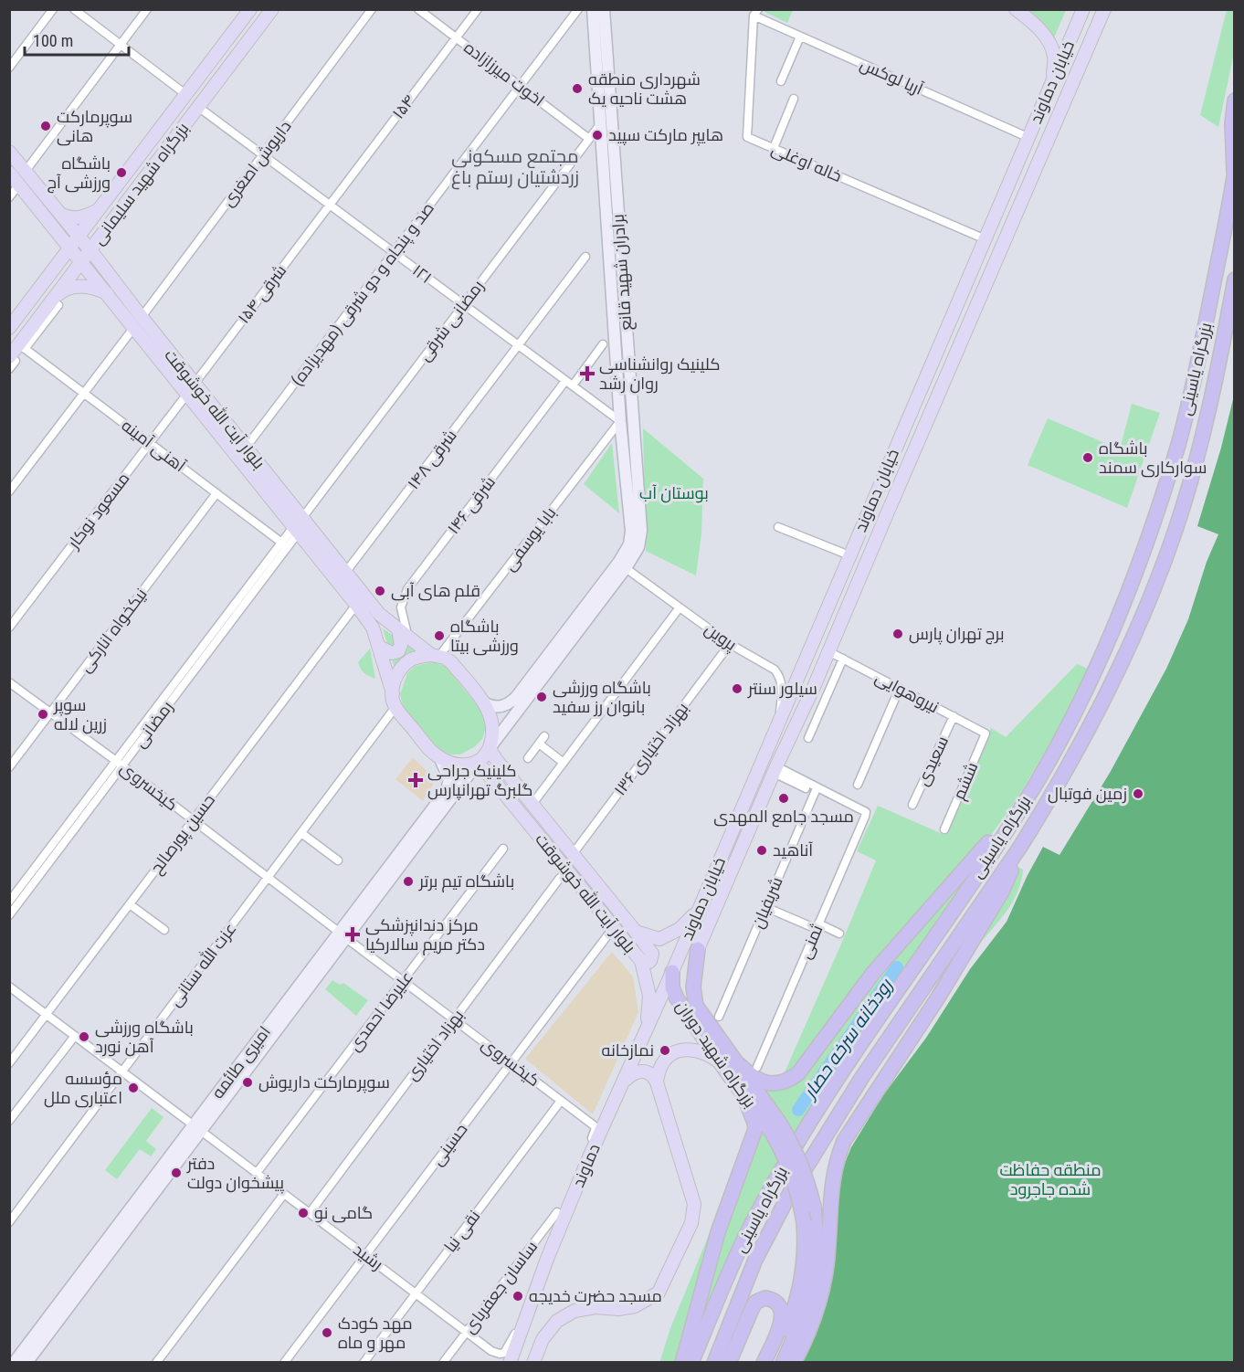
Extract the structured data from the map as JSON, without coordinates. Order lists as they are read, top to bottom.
{
  "streets": {
    "highway": ["بزرگراه یاسینی", "بزرگراه شهید دوران"],
    "main road": [
      "خیابان دماوند",
      "بزرگراه شهید سلیمانی",
      "برادران شهید قانع",
      "بلوار آیت الله خوشوقت",
      "امیری طائمه",
      "دماوند"
    ],
    "street": [
      "اخوت میرزازاده",
      "آریا لوکس",
      "۱۵۴",
      "خاله اوغلی",
      "داریوش اصغری",
      "۱۲۱",
      "۱۵۴ شرقی",
      "صد و پنجاه و دو شرقی (مهدیزاده)",
      "رمضانی شرقی",
      "آهنی آمینه",
      "۱۴۸ شرقی",
      "۱۴۶ شرقی",
      "مسعود نوکار",
      "بابا یوسفی",
      "نیکخواه انارکی",
      "پروین",
      "نیروهوایی",
      "رمضانی",
      "بهزاد اختیاری ۱۳۶",
      "سعیدی",
      "ششم",
      "کیخسروی",
      "حسین پورصالح",
      "شریفیان",
      "ثمنی",
      "عزت الله ستانی",
      "علیرضا احمدی",
      "بهزاد اختیاری",
      "حسینی",
      "نقی نیا",
      "رشید",
      "ساسان جعفربای"
    ]
  },
  "crossings": [
    ["اخوت میرزازاده", "۱۵۴"],
    ["اخوت میرزازاده", "صد و پنجاه و دو شرقی (مهدیزاده)"],
    ["اخوت میرزازاده", "رمضانی شرقی"],
    ["آریا لوکس", "خیابان دماوند"],
    ["آریا لوکس", "خاله اوغلی"],
    ["خیابان دماوند", "خاله اوغلی"],
    ["خیابان دماوند", "بلوار آیت الله خوشوقت"],
    ["خیابان دماوند", "پروین"],
    ["خیابان دماوند", "نیروهوایی"],
    ["خیابان دماوند", "بزرگراه شهید دوران"],
    ["خیابان دماوند", "دماوند"],
    ["۱۵۴", "۱۲۱"],
    ["۱۵۴", "۱۵۴ شرقی"],
    ["داریوش اصغری", "۱۲۱"],
    ["داریوش اصغری", "بلوار آیت الله خوشوقت"],
    ["داریوش اصغری", "آهنی آمینه"],
    ["بزرگراه شهید سلیمانی", "۱۲۱"],
    ["بزرگراه شهید سلیمانی", "بلوار آیت الله خوشوقت"],
    ["بزرگراه شهید سلیمانی", "آهنی آمینه"],
    ["برادران شهید قانع", "۱۲۱"],
    ["برادران شهید قانع", "رمضانی شرقی"],
    ["برادران شهید قانع", "بلوار آیت الله خوشوقت"],
    ["برادران شهید قانع", "بابا یوسفی"],
    ["برادران شهید قانع", "پروین"],
    ["برادران شهید قانع", "عزت الله ستانی"],
    ["برادران شهید قانع", "امیری طائمه"],
    ["۱۲۱", "۱۵۴ شرقی"],
    ["۱۲۱", "صد و پنجاه و دو شرقی (مهدیزاده)"],
    ["۱۲۱", "رمضانی شرقی"],
    ["۱۲۱", "۱۴۸ شرقی"],
    ["۱۲۱", "۱۴۶ شرقی"],
    ["۱۲۱", "بابا یوسفی"],
    ["۱۵۴ شرقی", "بلوار آیت الله خوشوقت"],
    ["۱۵۴ شرقی", "مسعود نوکار"],
    ["صد و پنجاه و دو شرقی (مهدیزاده)", "بلوار آیت الله خوشوقت"],
    ["رمضانی شرقی", "بلوار آیت الله خوشوقت"],
    ["رمضانی شرقی", "رمضانی"],
    ["بلوار آیت الله خوشوقت", "۱۴۸ شرقی"],
    ["بلوار آیت الله خوشوقت", "۱۴۶ شرقی"],
    ["بلوار آیت الله خوشوقت", "مسعود نوکار"],
    ["بلوار آیت الله خوشوقت", "بابا یوسفی"],
    ["بلوار آیت الله خوشوقت", "رمضانی"],
    ["بلوار آیت الله خوشوقت", "بهزاد اختیاری ۱۳۶"],
    ["بلوار آیت الله خوشوقت", "حسین پورصالح"],
    ["بلوار آیت الله خوشوقت", "عزت الله ستانی"],
    ["بلوار آیت الله خوشوقت", "امیری طائمه"],
    ["بلوار آیت الله خوشوقت", "حسینی"],
    ["بلوار آیت الله خوشوقت", "دماوند"],
    ["آهنی آمینه", "مسعود نوکار"],
    ["آهنی آمینه", "نیکخواه انارکی"],
    ["آهنی آمینه", "رمضانی"],
    ["بابا یوسفی", "عزت الله ستانی"],
    ["بابا یوسفی", "امیری طائمه"],
    ["نیکخواه انارکی", "کیخسروی"],
    ["پروین", "بهزاد اختیاری ۱۳۶"],
    ["نیروهوایی", "سعیدی"],
    ["نیروهوایی", "ششم"],
    ["رمضانی", "کیخسروی"],
    ["کیخسروی", "حسین پورصالح"],
    ["کیخسروی", "عزت الله ستانی"],
    ["کیخسروی", "علیرضا احمدی"],
    ["کیخسروی", "بهزاد اختیاری"],
    ["کیخسروی", "امیری طائمه"],
    ["کیخسروی", "حسینی"],
    ["کیخسروی", "دماوند"],
    ["کیخسروی", "نقی نیا"],
    ["حسین پورصالح", "رشید"],
    ["شریفیان", "ثمنی"],
    ["عزت الله ستانی", "امیری طائمه"],
    ["عزت الله ستانی", "رشید"],
    ["علیرضا احمدی", "رشید"],
    ["بهزاد اختیاری", "رشید"],
    ["بزرگراه شهید دوران", "دماوند"],
    ["امیری طائمه", "رشید"],
    ["حسینی", "رشید"],
    ["دماوند", "رشید"],
    ["نقی نیا", "رشید"],
    ["رشید", "ساسان جعفربای"]
  ],
  "districts": ["مجتمع مسکونی زردشتیان رستم باغ"],
  "water": ["رودخانه سرخه حصار"],
  "parks": ["بوستان آب", "منطقه حفاظت شده جاجرود"],
  "places": {
    "other": [
      "شهرداری منطقه هشت ناحیه یک",
      "سوپرمارکت هانی",
      "هایپر مارکت سپید",
      "باشگاه ورزشی آج",
      "باشگاه سوارکاری سمند",
      "قلم های آبی",
      "برج تهران پارس",
      "باشگاه ورزشی بیتا",
      "سیلور سنتر",
      "باشگاه ورزشی بانوان رز سفید",
      "سوپر زرین لاله",
      "زمین فوتبال",
      "مسجد جامع المهدی",
      "آناهید",
      "باشگاه تیم برتر",
      "باشگاه ورزشی آهن نورد",
      "نمازخانه",
      "سوپرمارکت داريوش",
      "مؤسسه اعتباری ملل",
      "دفتر پیشخوان دولت",
      "گامی نو",
      "مسجد حضرت خدیجه",
      "مهد کودک مهر و ماه"
    ],
    "health": ["کلینیک روانشناسی روان رشد", "کلینیک جراحی گلبرگ تهرانپارس", "مرکز دندانپزشکی دکتر مریم سالارکیا"]
  },
  "scale_bar": "100 m"
}
